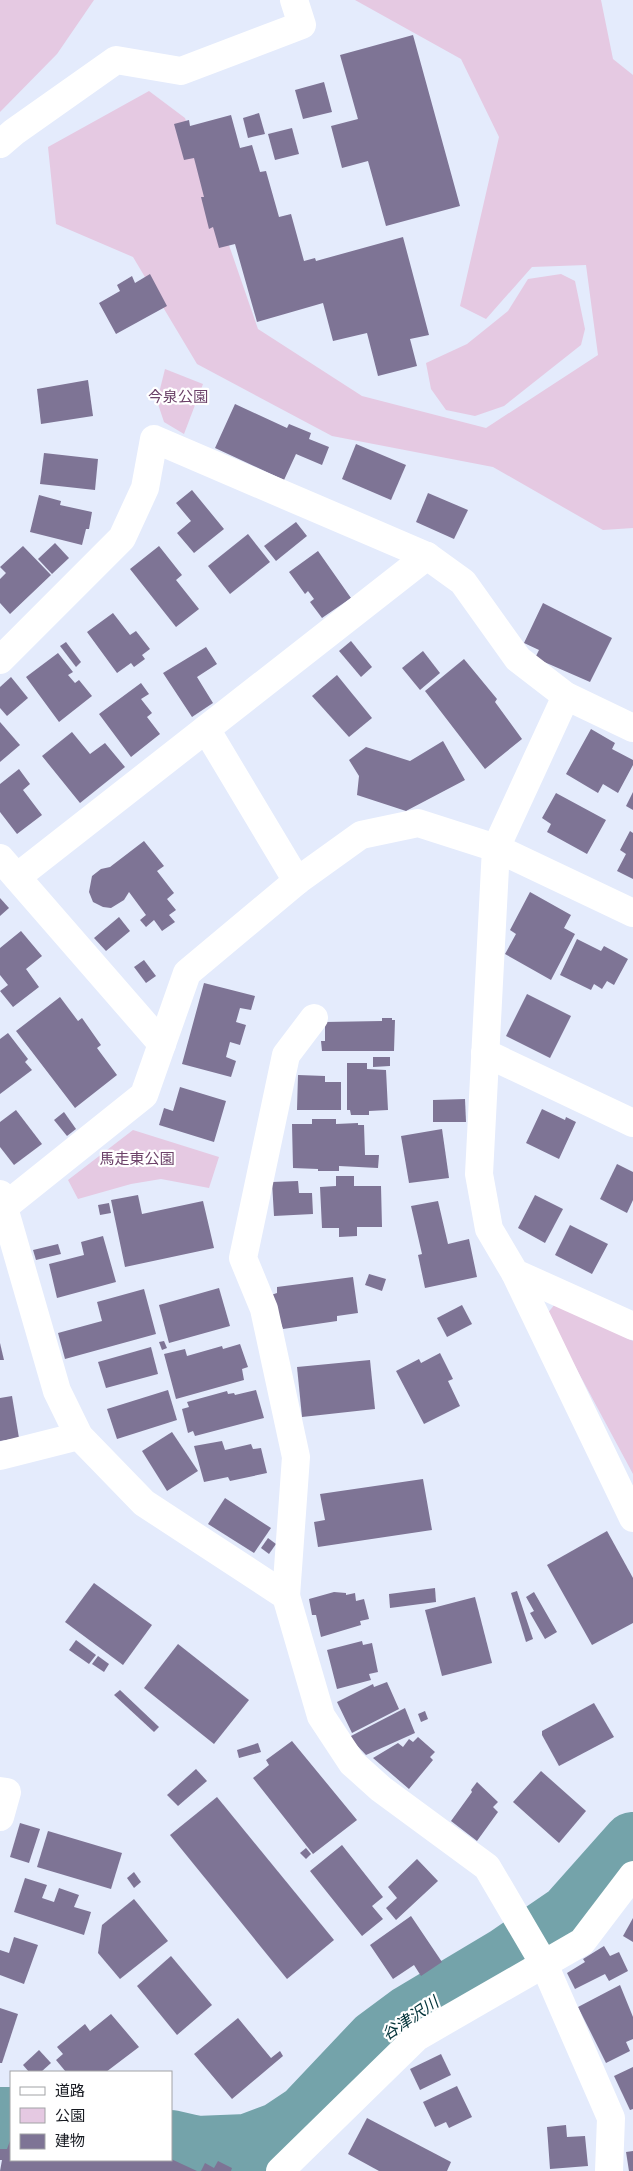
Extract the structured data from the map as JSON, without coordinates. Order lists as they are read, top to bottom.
{
  "water": ["谷津沢川"],
  "parks": ["今泉公園", "馬走東公園"],
  "legend": ["道路", "公園", "建物"]
}
